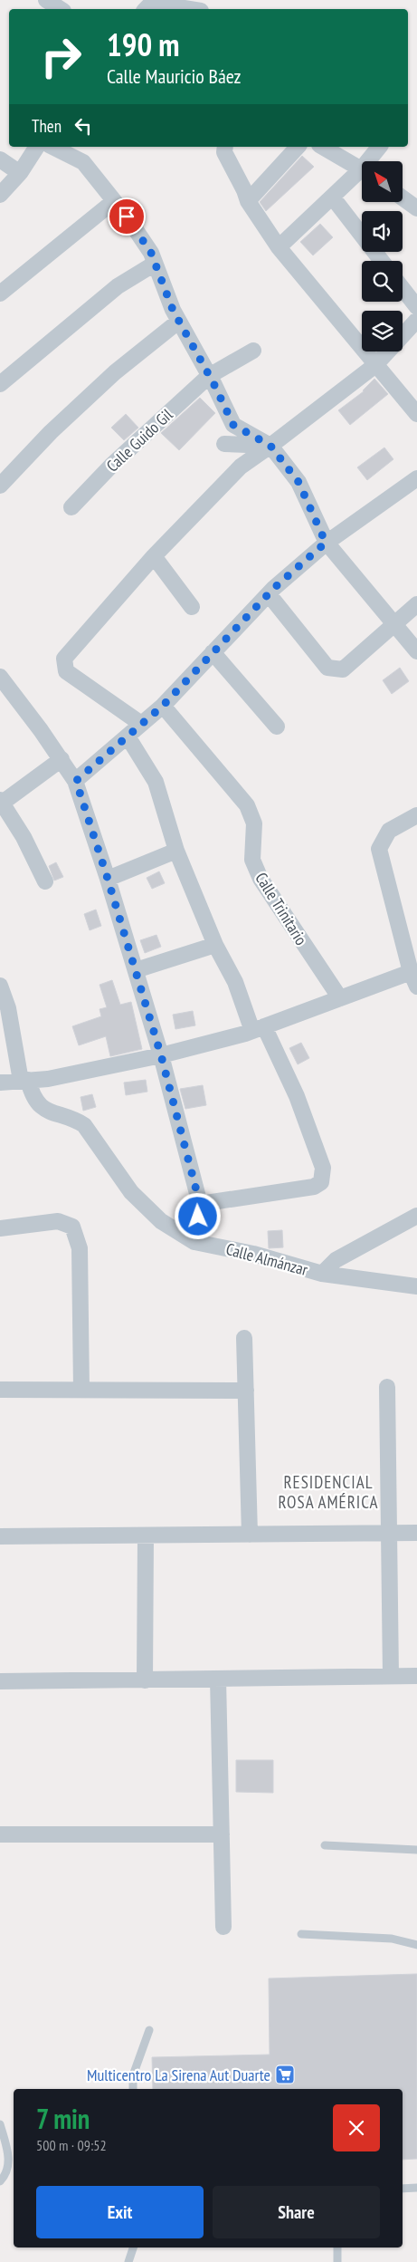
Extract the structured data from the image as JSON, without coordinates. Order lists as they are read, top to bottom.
{
  "streets": {
    "street": ["Calle Guido Gil", "Calle Trinitario", "Calle Almánzar"]
  },
  "districts": ["RESIDENCIAL ROSA AMÉRICA"],
  "places": {
    "supermarket": ["Multicentro La Sirena Aut Duarte"]
  },
  "north": "top left",
  "page": {
    "turn": ["190 m", "Calle Mauricio Báez"],
    "then": "Then",
    "heading": ["7 min", "500 m · 09:52"],
    "buttons": ["Exit", "Share"]
  }
}
